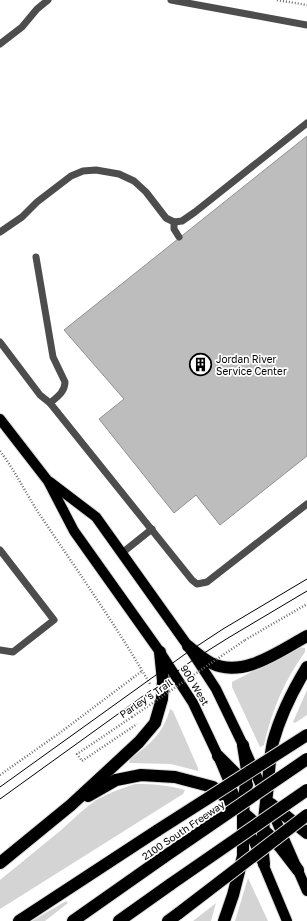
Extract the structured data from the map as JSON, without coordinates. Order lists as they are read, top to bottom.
{
  "streets": {
    "highway": ["2100 South Freeway"],
    "main road": ["900 West"],
    "path": ["Parley's Trail"]
  },
  "places": {
    "building": ["Jordan River Service Center"]
  }
}
